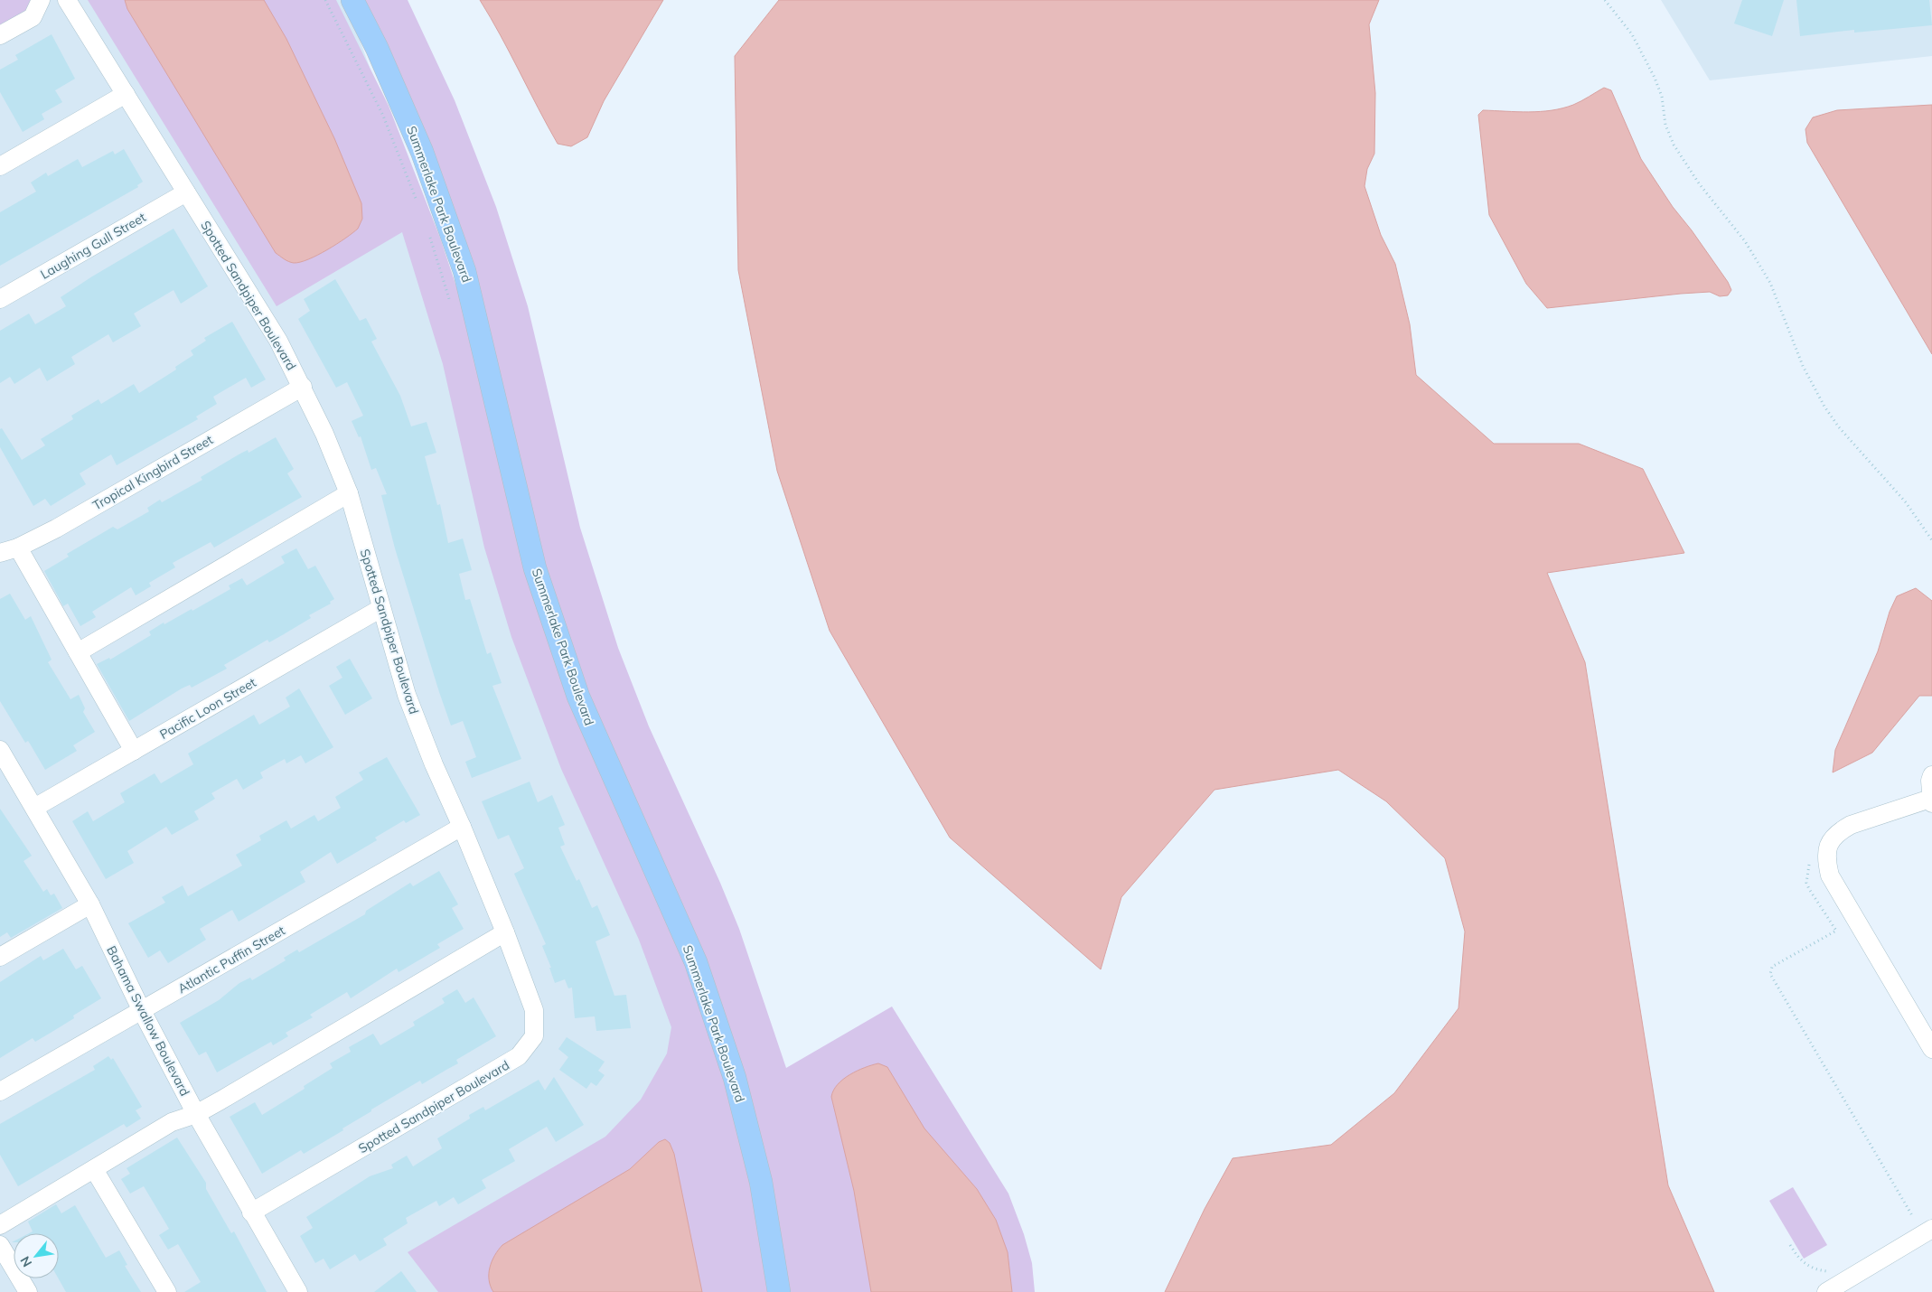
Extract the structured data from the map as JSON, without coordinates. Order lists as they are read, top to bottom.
{
  "streets": {
    "main road": ["Summerlake Park Boulevard"],
    "street": [
      "Laughing Gull Street",
      "Spotted Sandpiper Boulevard",
      "Tropical Kingbird Street",
      "Pacific Loon Street",
      "Atlantic Puffin Street",
      "Bahama Swallow Boulevard"
    ]
  },
  "crossings": [
    ["Laughing Gull Street", "Spotted Sandpiper Boulevard"],
    ["Spotted Sandpiper Boulevard", "Tropical Kingbird Street"],
    ["Spotted Sandpiper Boulevard", "Pacific Loon Street"],
    ["Spotted Sandpiper Boulevard", "Atlantic Puffin Street"],
    ["Spotted Sandpiper Boulevard", "Bahama Swallow Boulevard"],
    ["Pacific Loon Street", "Bahama Swallow Boulevard"],
    ["Atlantic Puffin Street", "Bahama Swallow Boulevard"]
  ],
  "north": "bottom left"
}
